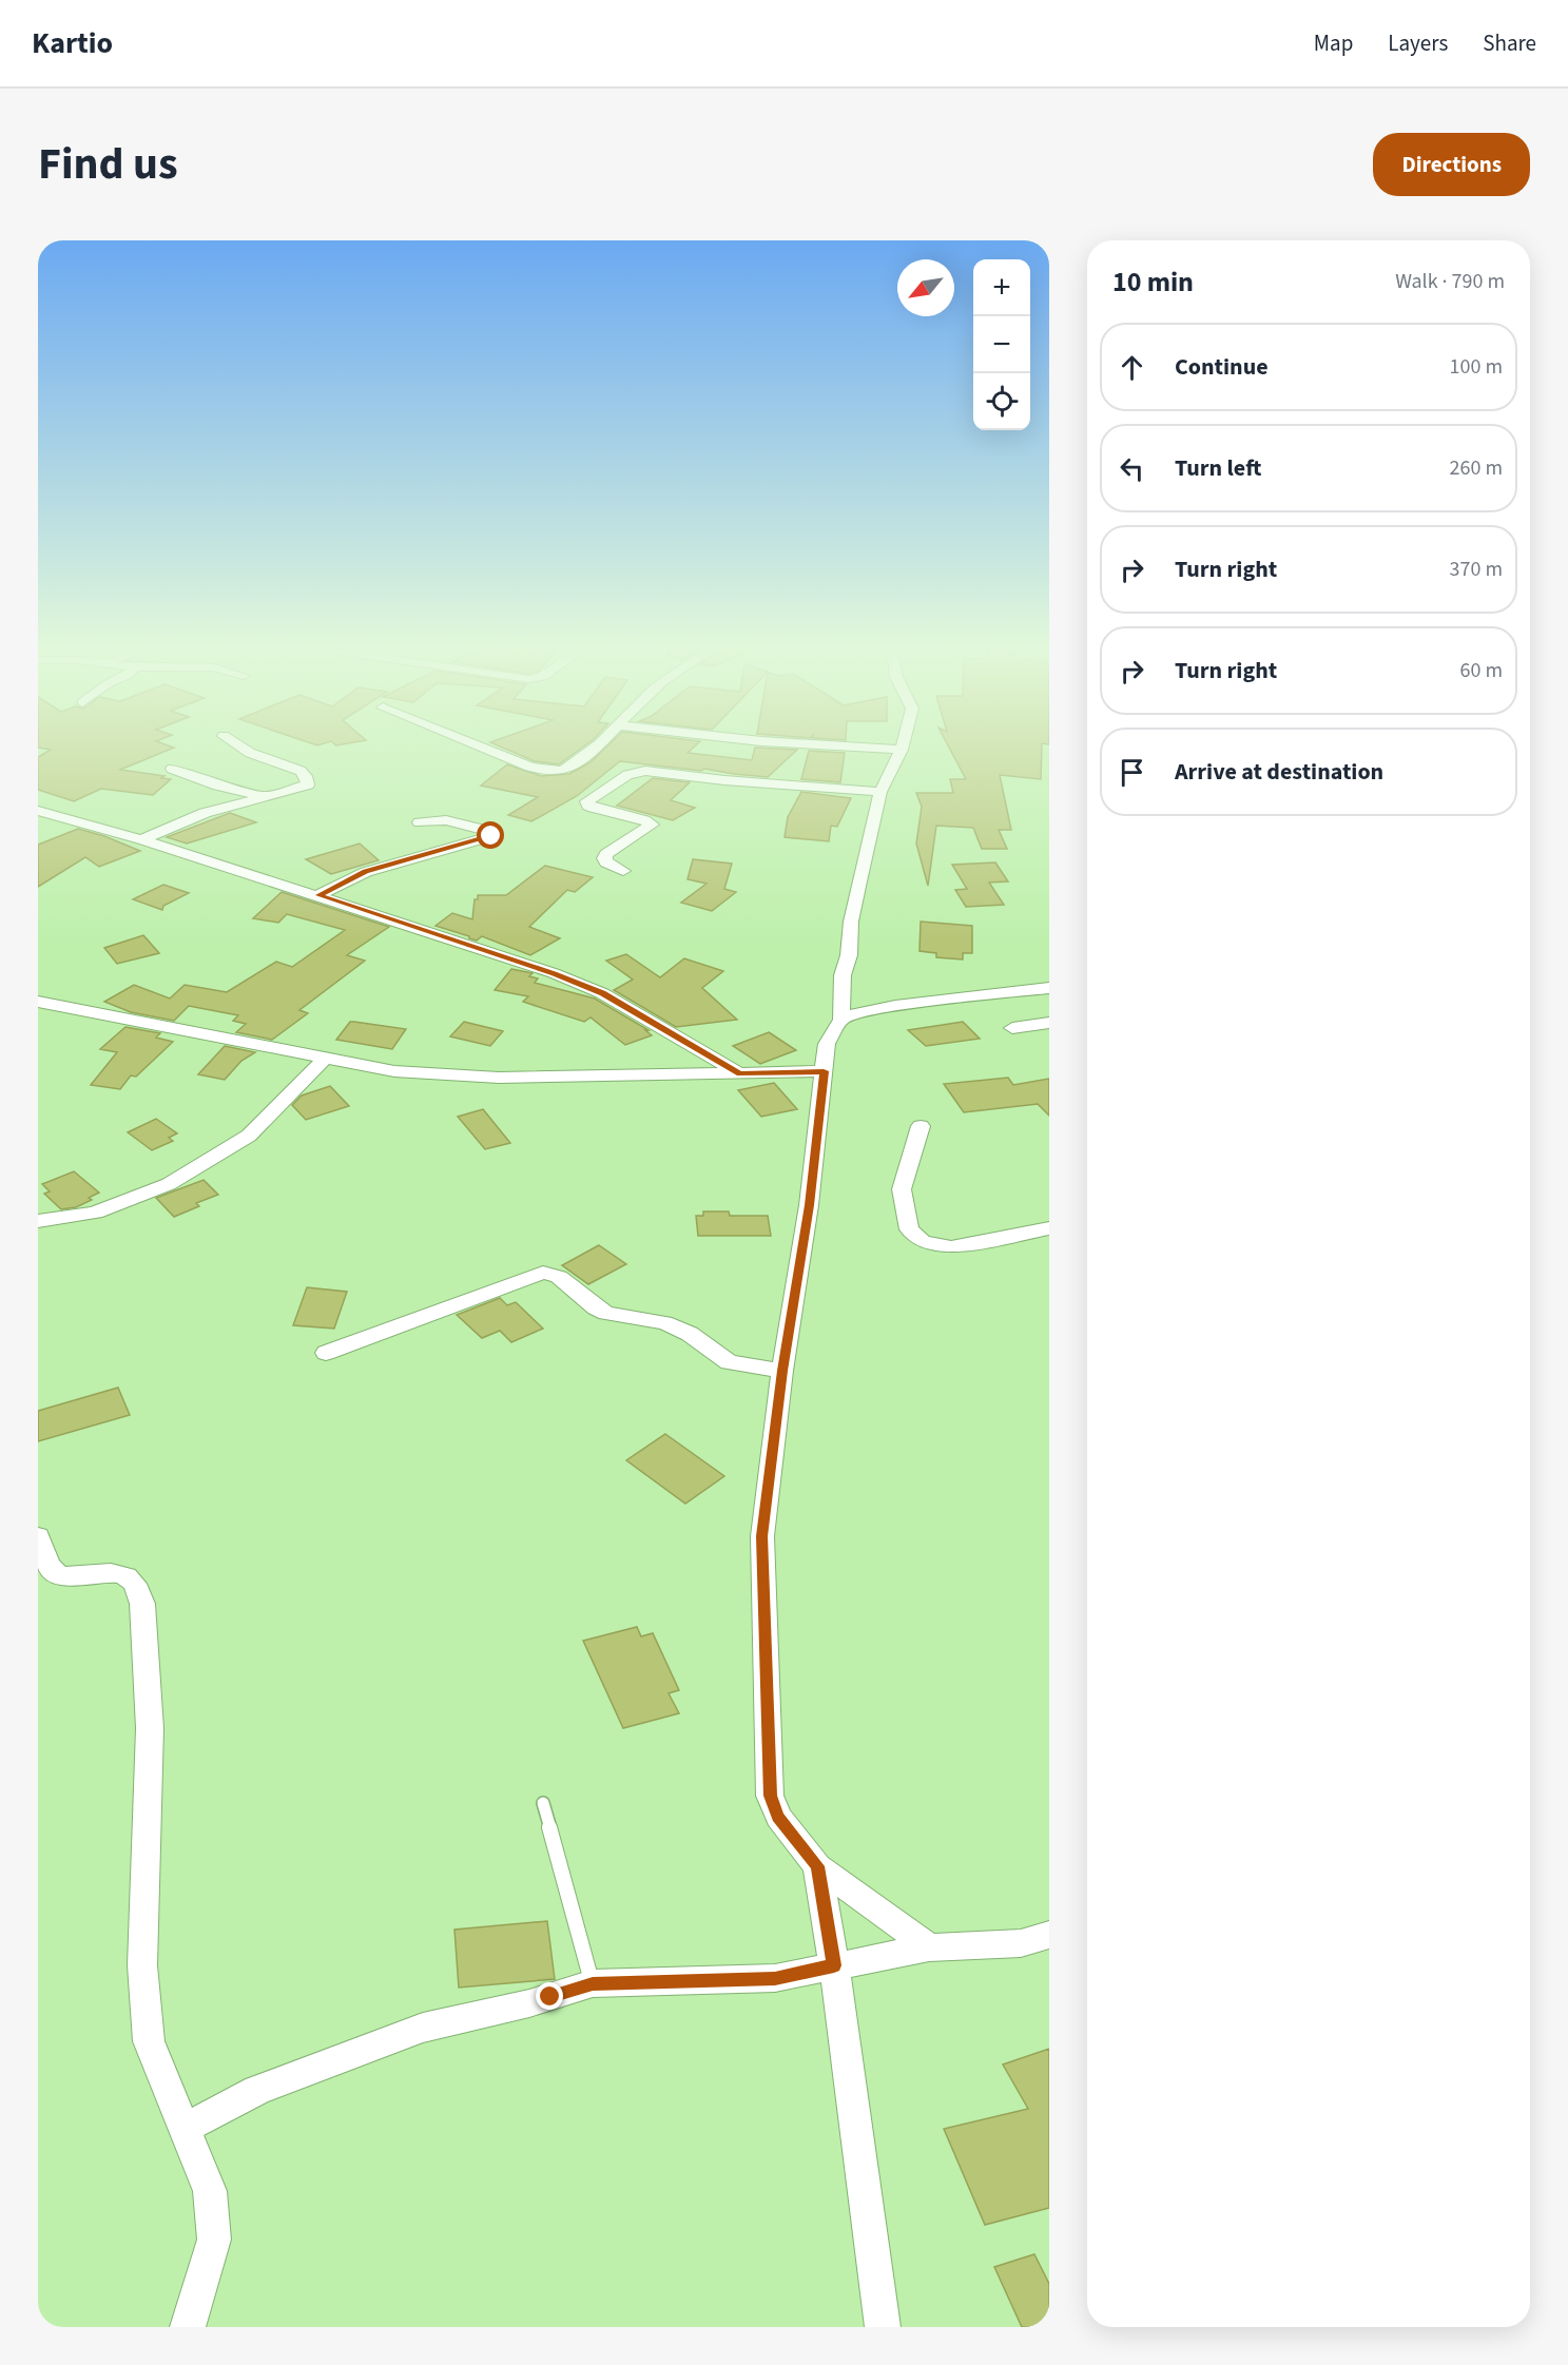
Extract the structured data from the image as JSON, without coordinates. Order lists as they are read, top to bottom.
{
  "north": "bottom left",
  "page": {
    "header": "Kartio",
    "nav": ["Map", "Layers", "Share"],
    "title": "Find us",
    "buttons": "Directions",
    "heading": ["10 min", "Walk · 790 m"],
    "map_buttons": ["+", "−"],
    "list": [
      ["Continue", "100 m"],
      ["Turn left", "260 m"],
      ["Turn right", "370 m"],
      ["Turn right", "60 m"],
      "Arrive at destination"
    ]
  }
}
